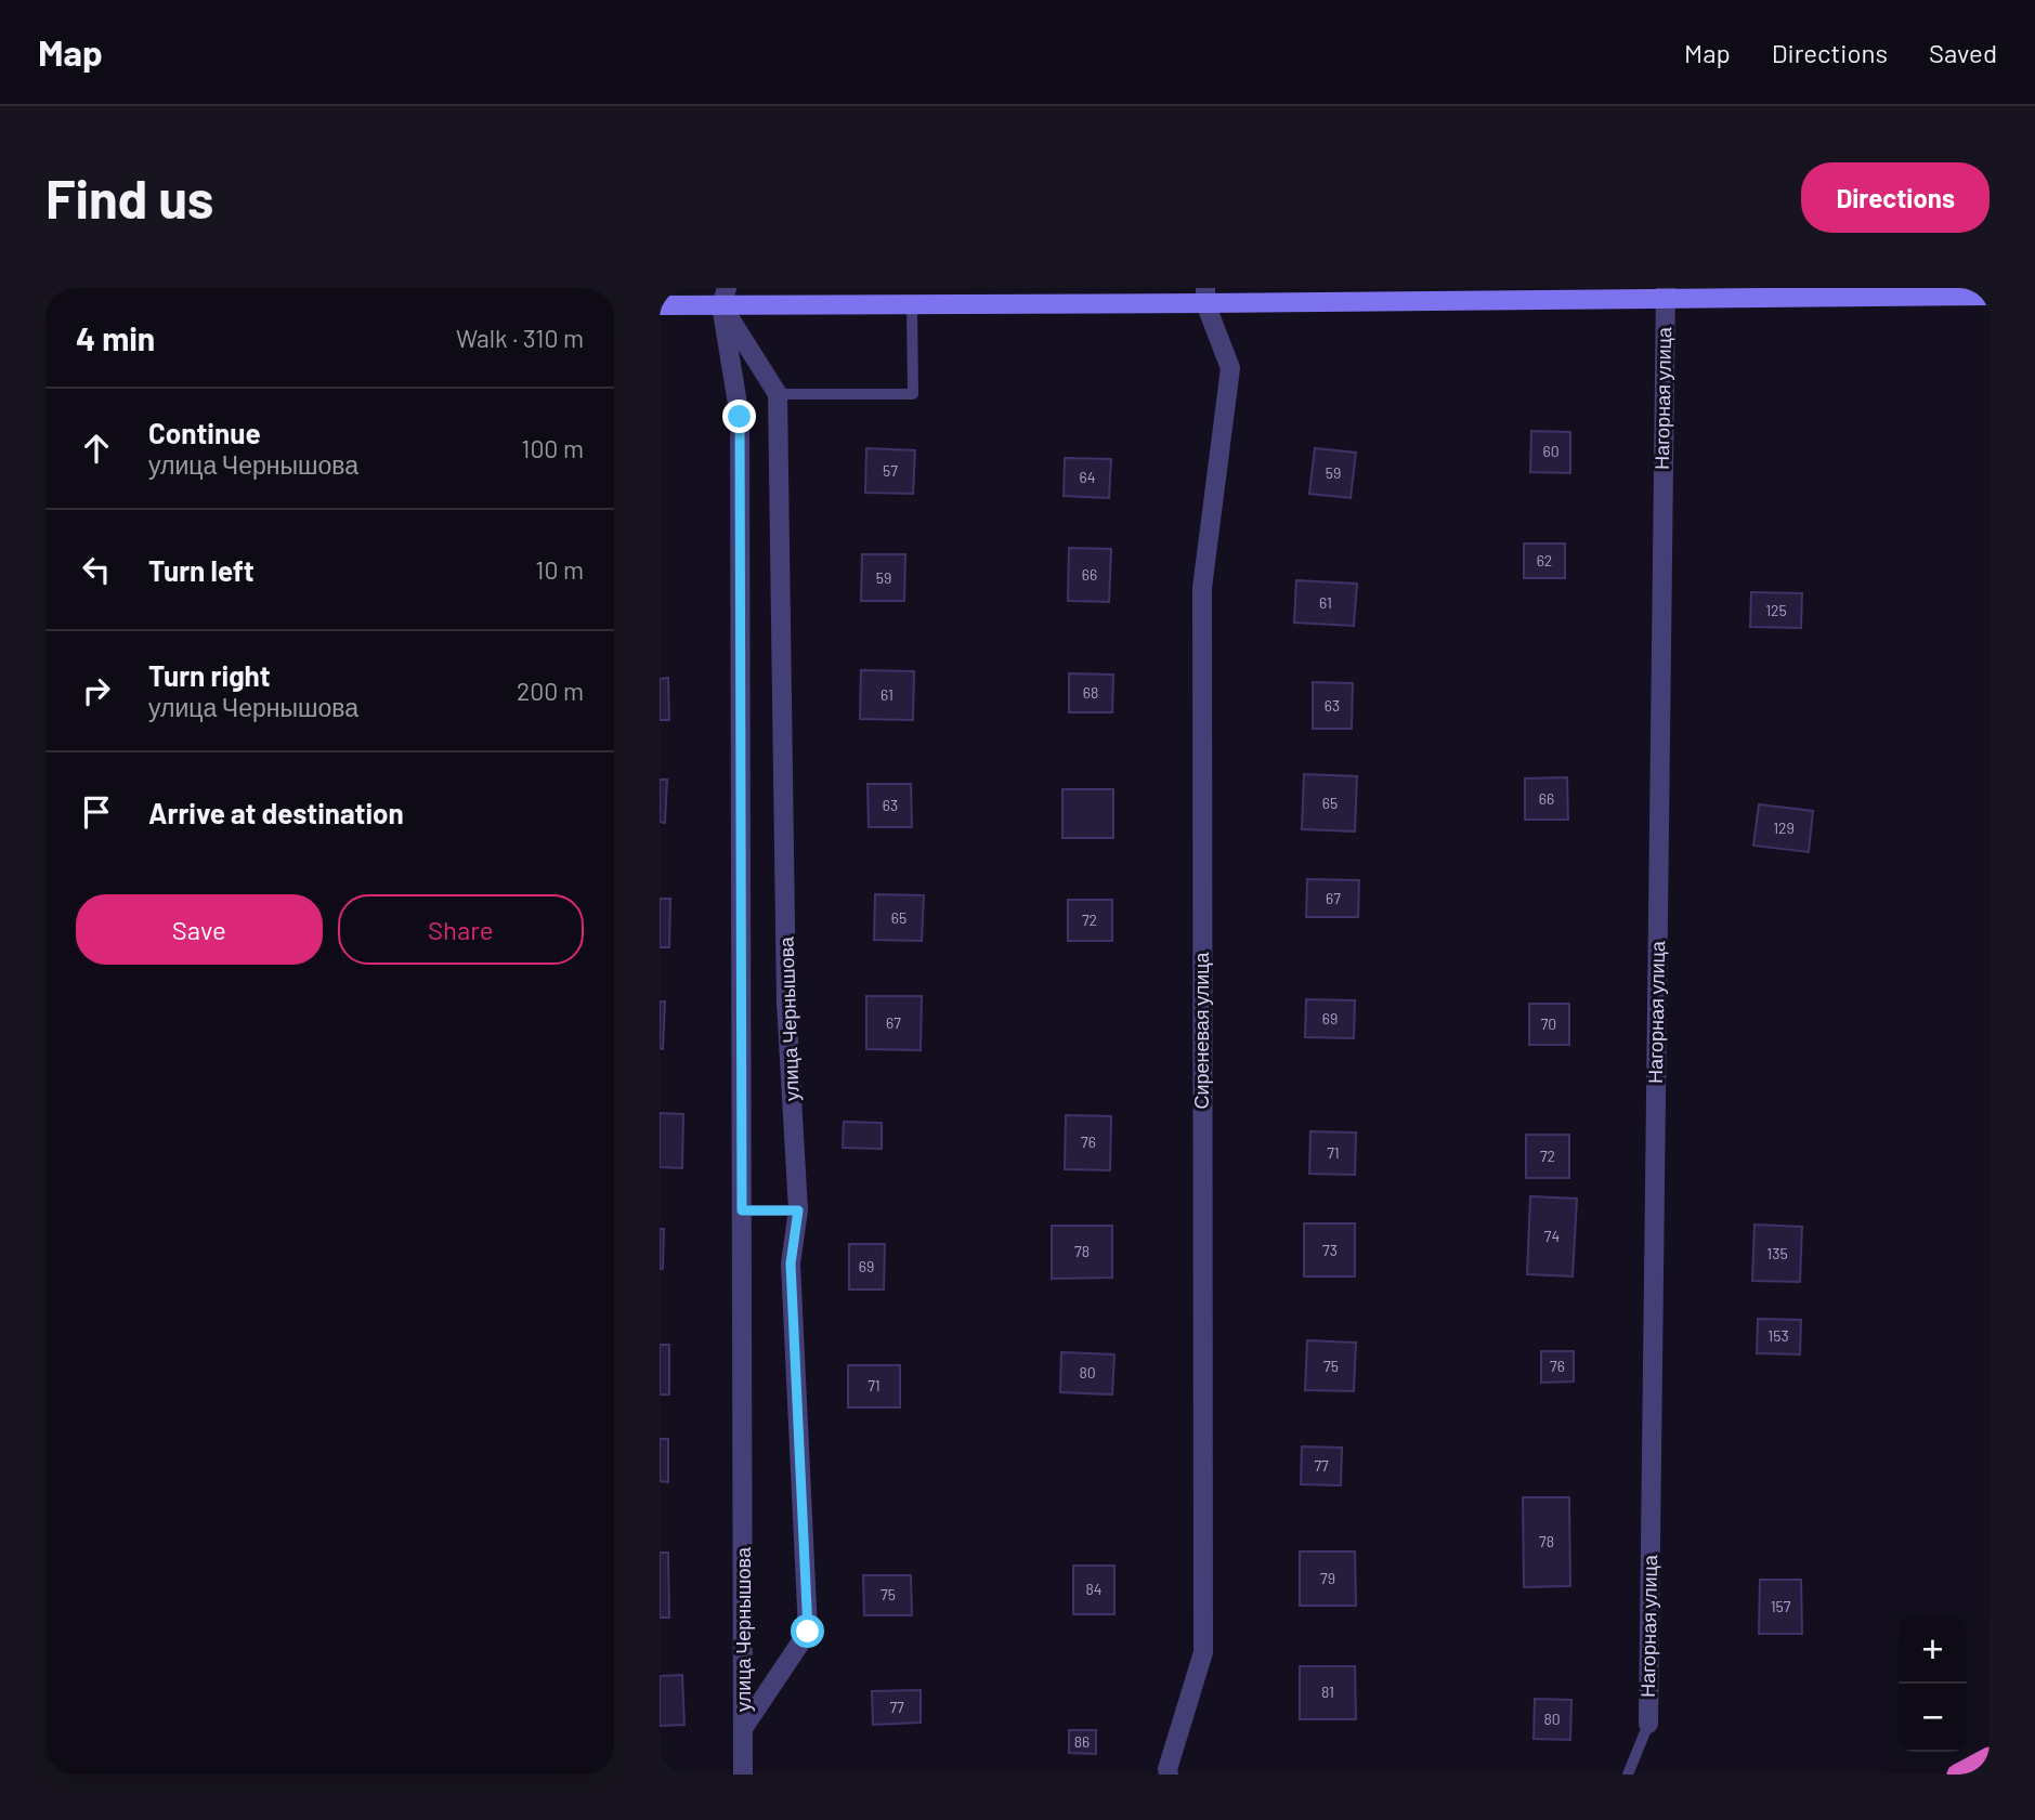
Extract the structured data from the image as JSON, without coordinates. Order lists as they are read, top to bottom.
{
  "streets": {
    "street": ["Нагорная улица", "улица Чернышова", "Сиреневая улица"]
  },
  "house_numbers": [
    "60",
    "57",
    "59",
    "64",
    "62",
    "66",
    "59",
    "61",
    "125",
    "68",
    "61",
    "63",
    "66",
    "65",
    "63",
    "129",
    "67",
    "65",
    "72",
    "69",
    "67",
    "70",
    "76",
    "71",
    "72",
    "74",
    "73",
    "78",
    "135",
    "69",
    "153",
    "75",
    "76",
    "80",
    "71",
    "77",
    "78",
    "79",
    "84",
    "75",
    "157",
    "81",
    "77",
    "80",
    "86"
  ],
  "page": {
    "header": "Map",
    "nav": ["Map", "Directions", "Saved"],
    "buttons": [
      "Directions",
      ["Save", "Share"]
    ],
    "title": "Find us",
    "heading": ["4 min", "Walk · 310 m"],
    "list": [
      ["Continue", "улица Чернышова", "100 m"],
      ["Turn left", "10 m"],
      ["Turn right", "улица Чернышова", "200 m"],
      "Arrive at destination"
    ],
    "map_buttons": ["+", "−"]
  }
}
